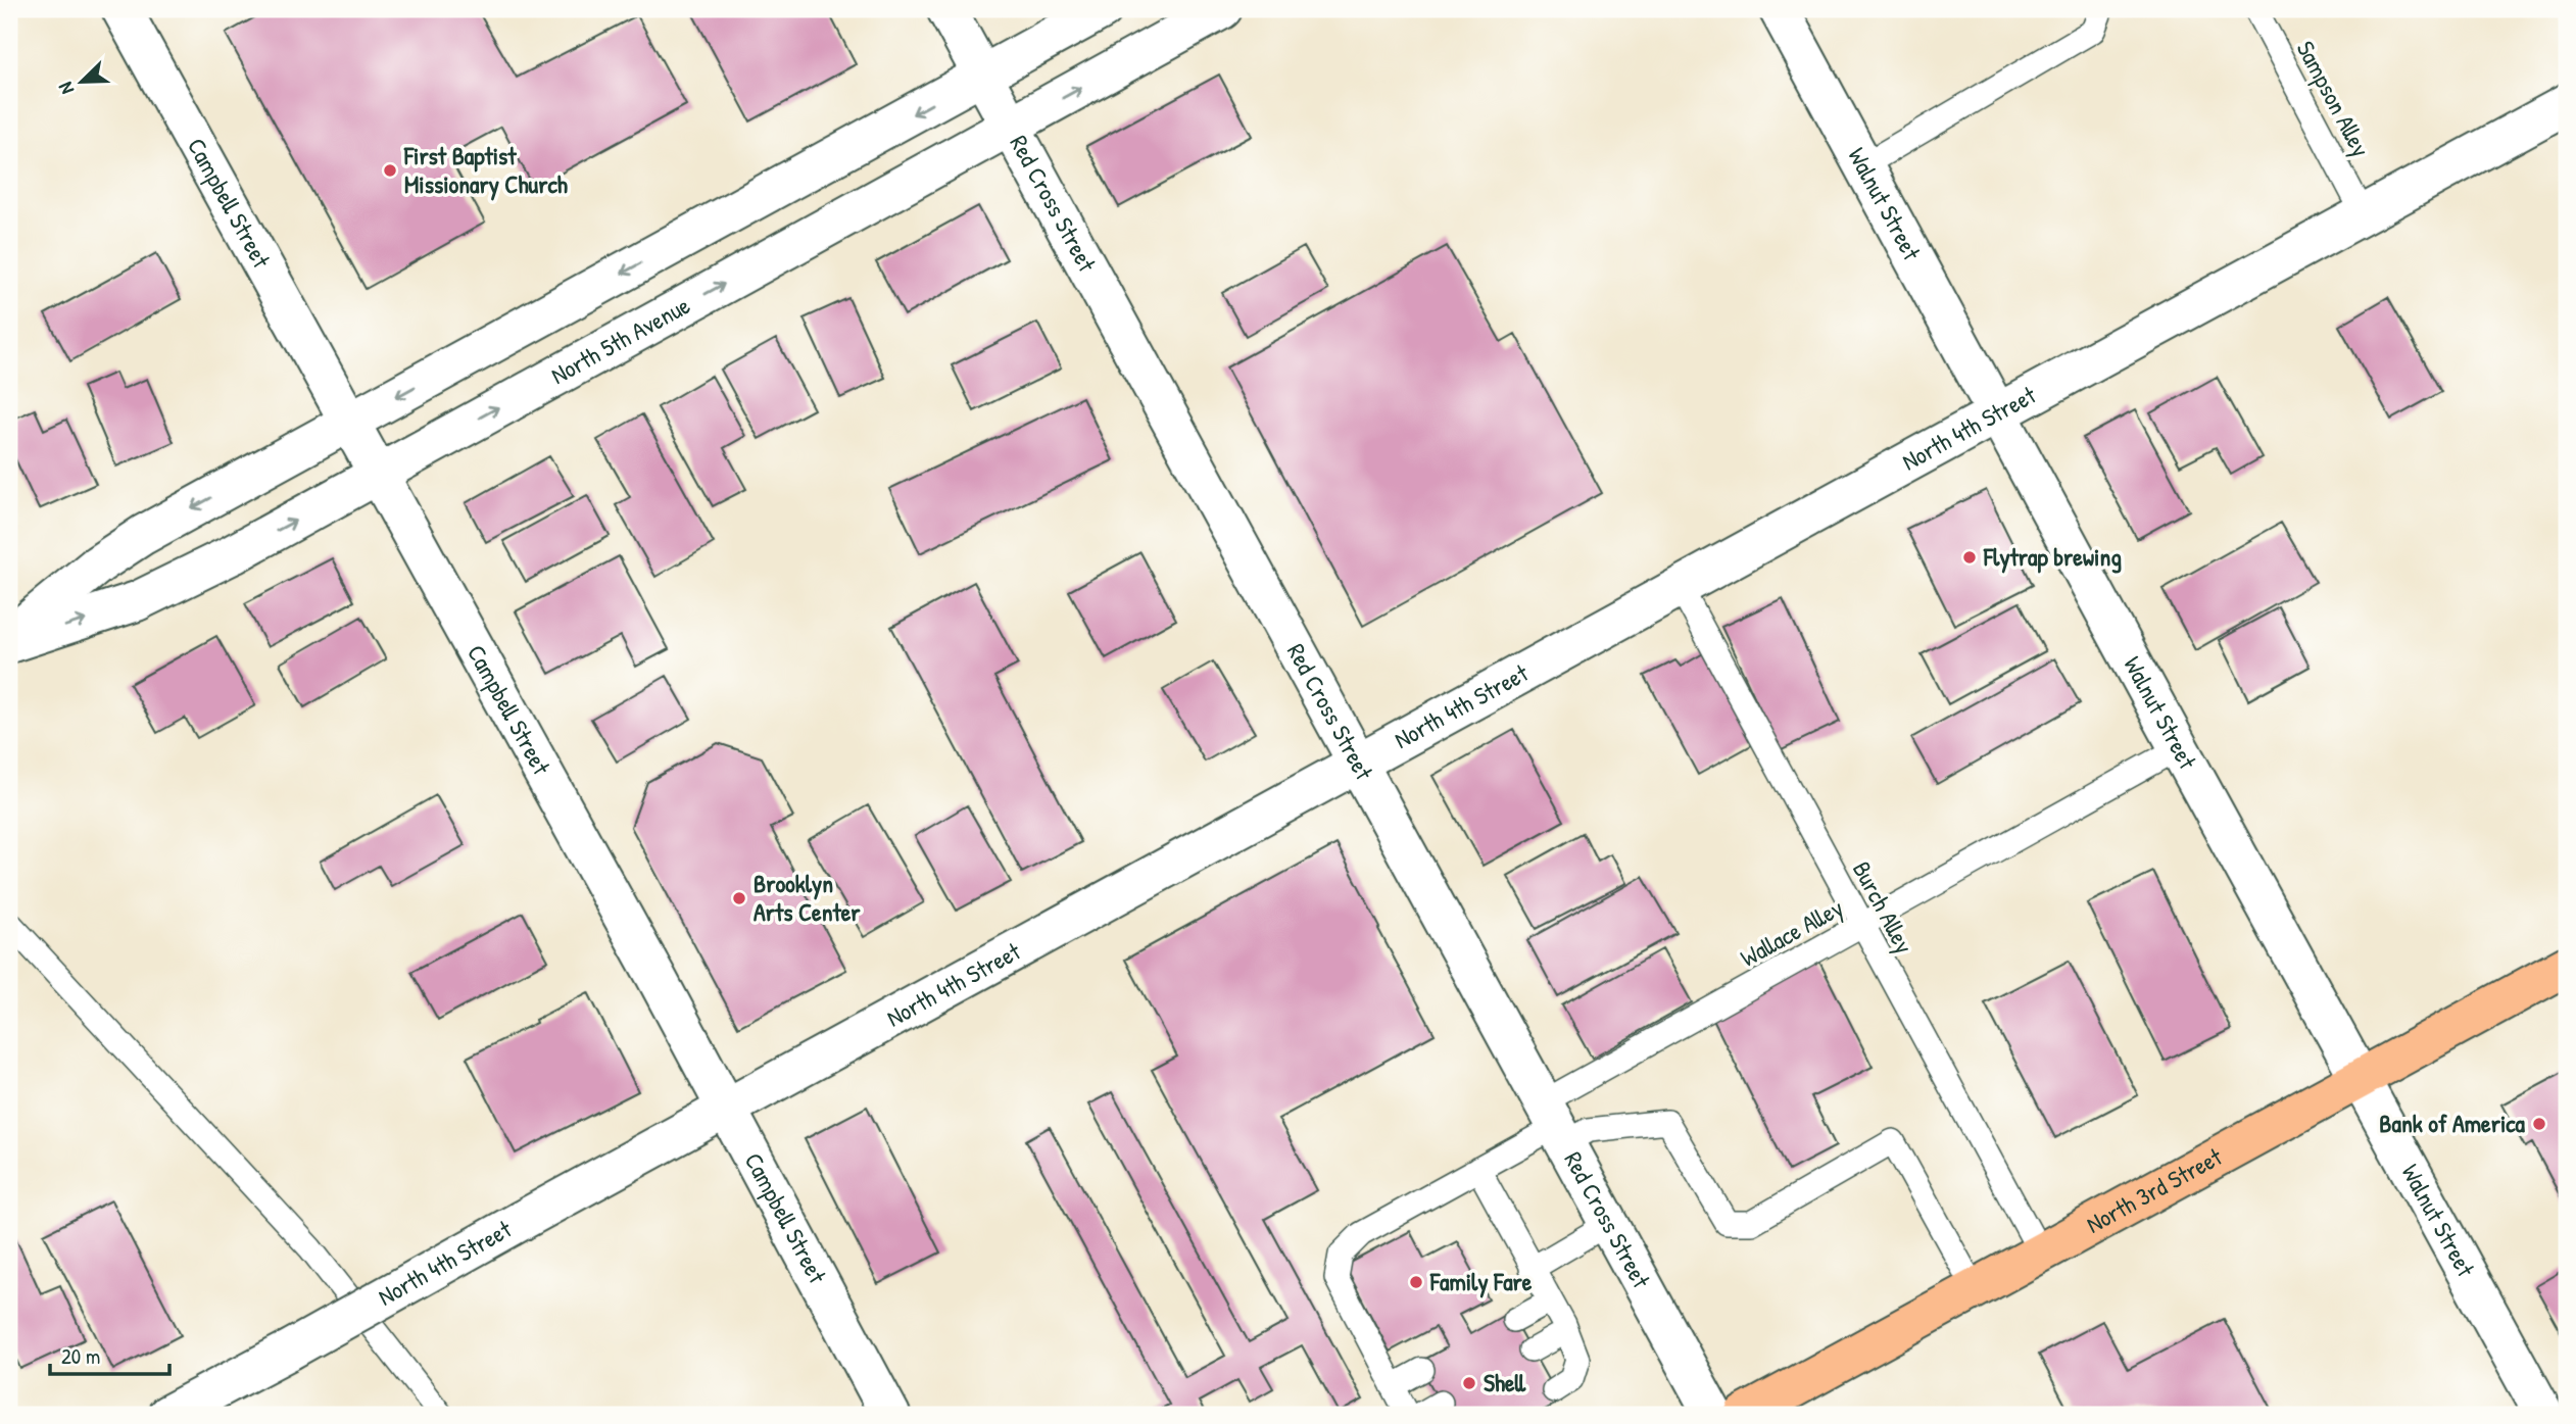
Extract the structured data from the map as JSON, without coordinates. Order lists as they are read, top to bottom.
{
  "streets": {
    "main road": ["North 3rd Street"],
    "street": [
      "Campbell Street",
      "Red Cross Street",
      "Walnut Street",
      "North 5th Avenue",
      "North 4th Street"
    ],
    "lane": ["Sampson Alley", "Burch Alley", "Wallace Alley"]
  },
  "crossings": [
    ["Sampson Alley", "North 4th Street"],
    ["Campbell Street", "North 5th Avenue"],
    ["Campbell Street", "North 4th Street"],
    ["Red Cross Street", "North 5th Avenue"],
    ["Red Cross Street", "North 4th Street"],
    ["Red Cross Street", "Wallace Alley"],
    ["Walnut Street", "North 4th Street"],
    ["Walnut Street", "Wallace Alley"],
    ["Walnut Street", "North 3rd Street"],
    ["North 4th Street", "Burch Alley"],
    ["Burch Alley", "Wallace Alley"],
    ["Burch Alley", "North 3rd Street"]
  ],
  "places": [
    "First Baptist Missionary Church",
    "Flytrap brewing",
    "Brooklyn Arts Center",
    "Bank of America",
    "Family Fare",
    "Shell"
  ],
  "scale_bar": "20 m",
  "north": "bottom left"
}
